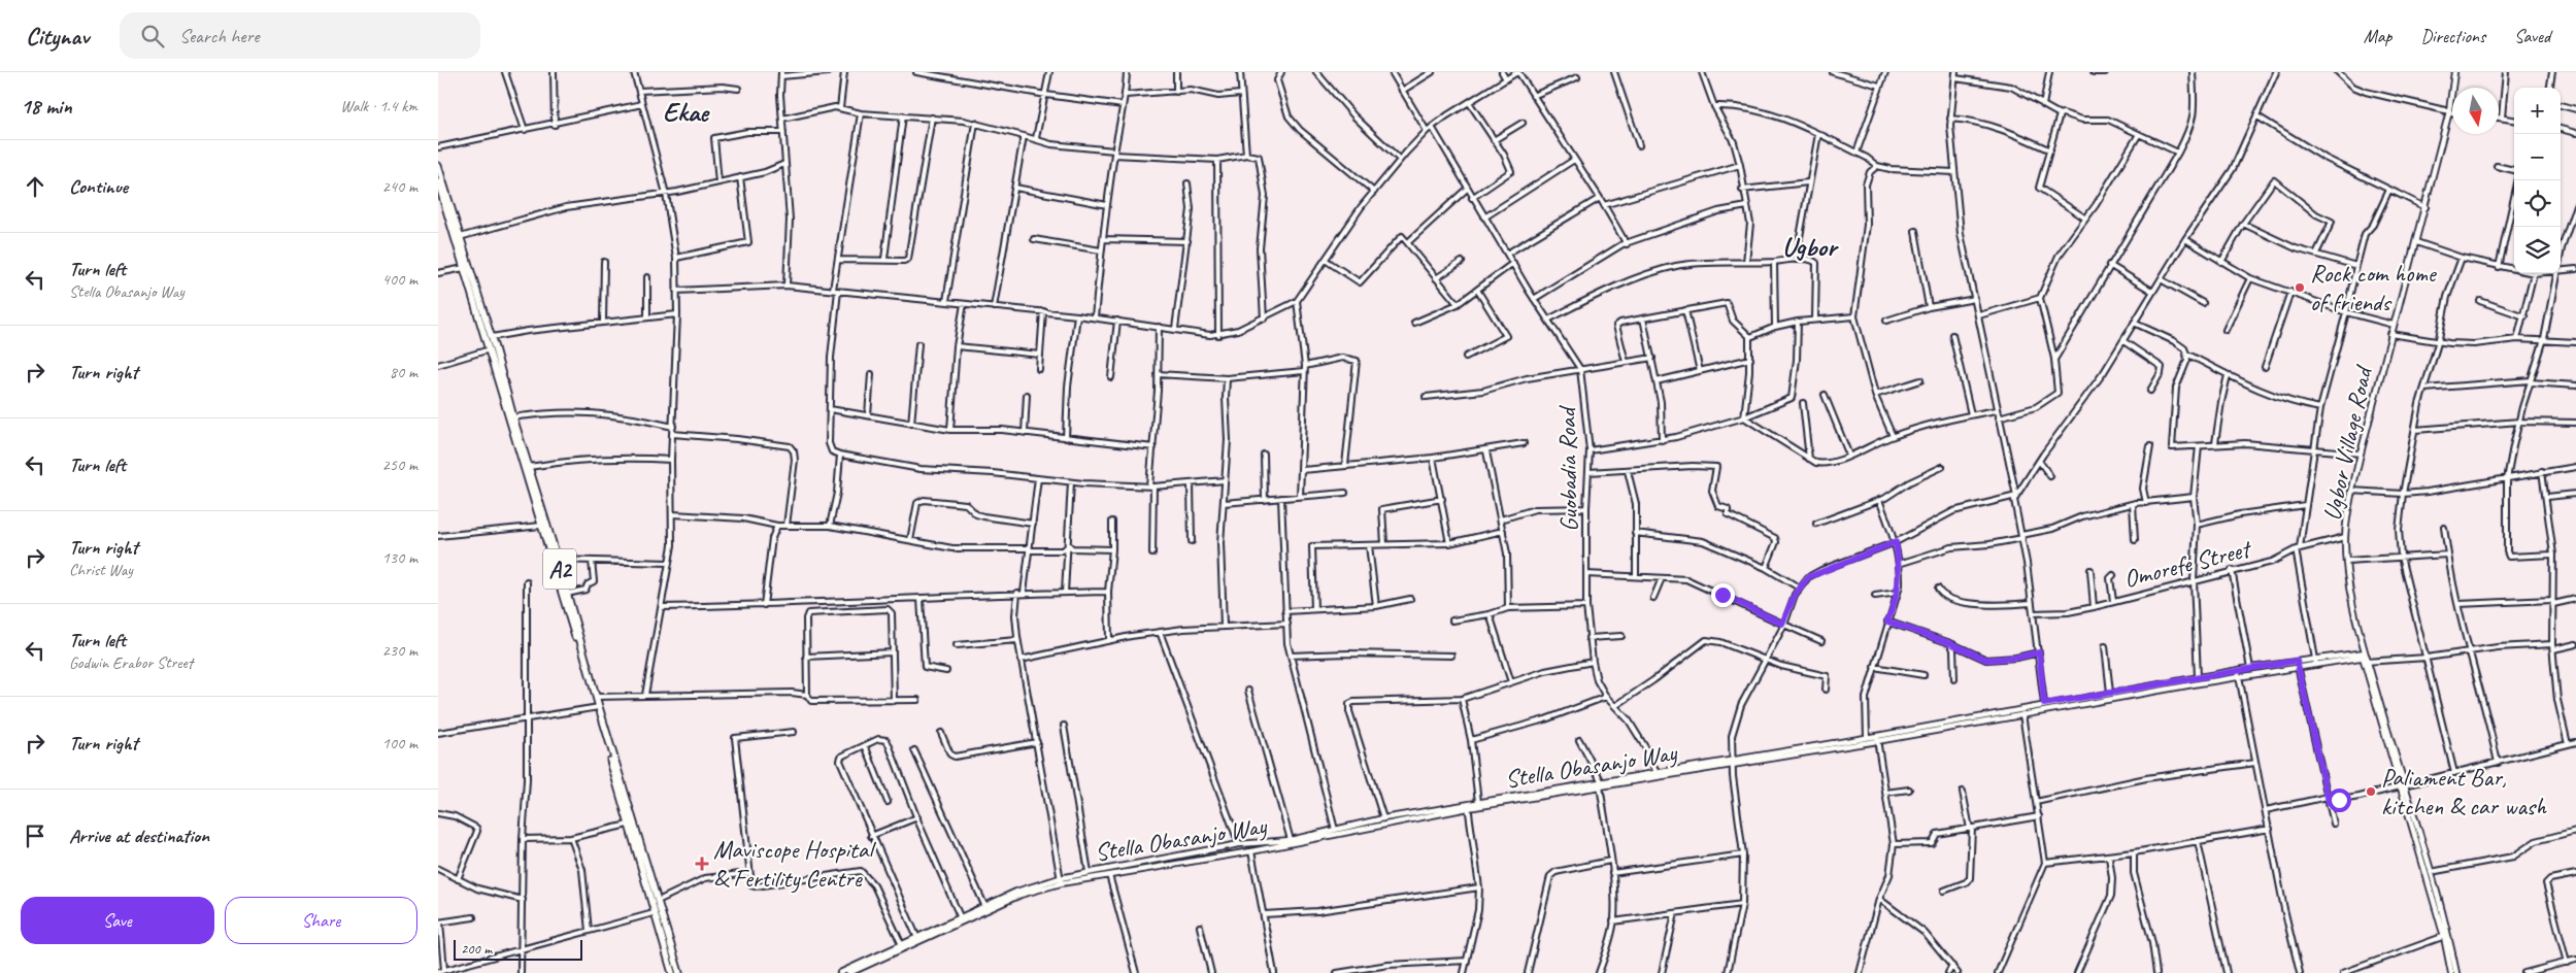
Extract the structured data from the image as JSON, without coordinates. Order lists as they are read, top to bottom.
{
  "streets": {
    "highway": ["A2"],
    "street": [
      "Ugbor Village Road",
      "Guobadia Road",
      "Omorefe Street",
      "Stella Obasanjo Way"
    ]
  },
  "crossings": [
    ["Ugbor Village Road", "Omorefe Street"],
    ["Ugbor Village Road", "Stella Obasanjo Way"],
    ["Guobadia Road", "Stella Obasanjo Way"]
  ],
  "districts": ["Ekae", "Ugbor"],
  "places": {
    "other": ["Rock com home of friends", "Paliament Bar, kitchen & car wash"],
    "health": ["Maviscope Hospital & Fertility Centre"]
  },
  "scale_bar": "200 m",
  "north": "bottom",
  "page": {
    "header": "Citynav",
    "search": "Search here",
    "nav": ["Map", "Directions", "Saved"],
    "heading": ["18 min", "Walk · 1.4 km"],
    "map_buttons": ["+", "−"],
    "list": [
      ["Continue", "240 m"],
      ["Turn left", "Stella Obasanjo Way", "400 m"],
      ["Turn right", "80 m"],
      ["Turn left", "250 m"],
      ["Turn right", "Christ Way", "130 m"],
      ["Turn left", "Godwin Erabor Street", "230 m"],
      ["Turn right", "100 m"],
      "Arrive at destination"
    ],
    "buttons": ["Save", "Share"],
    "scale": "200 m"
  }
}
